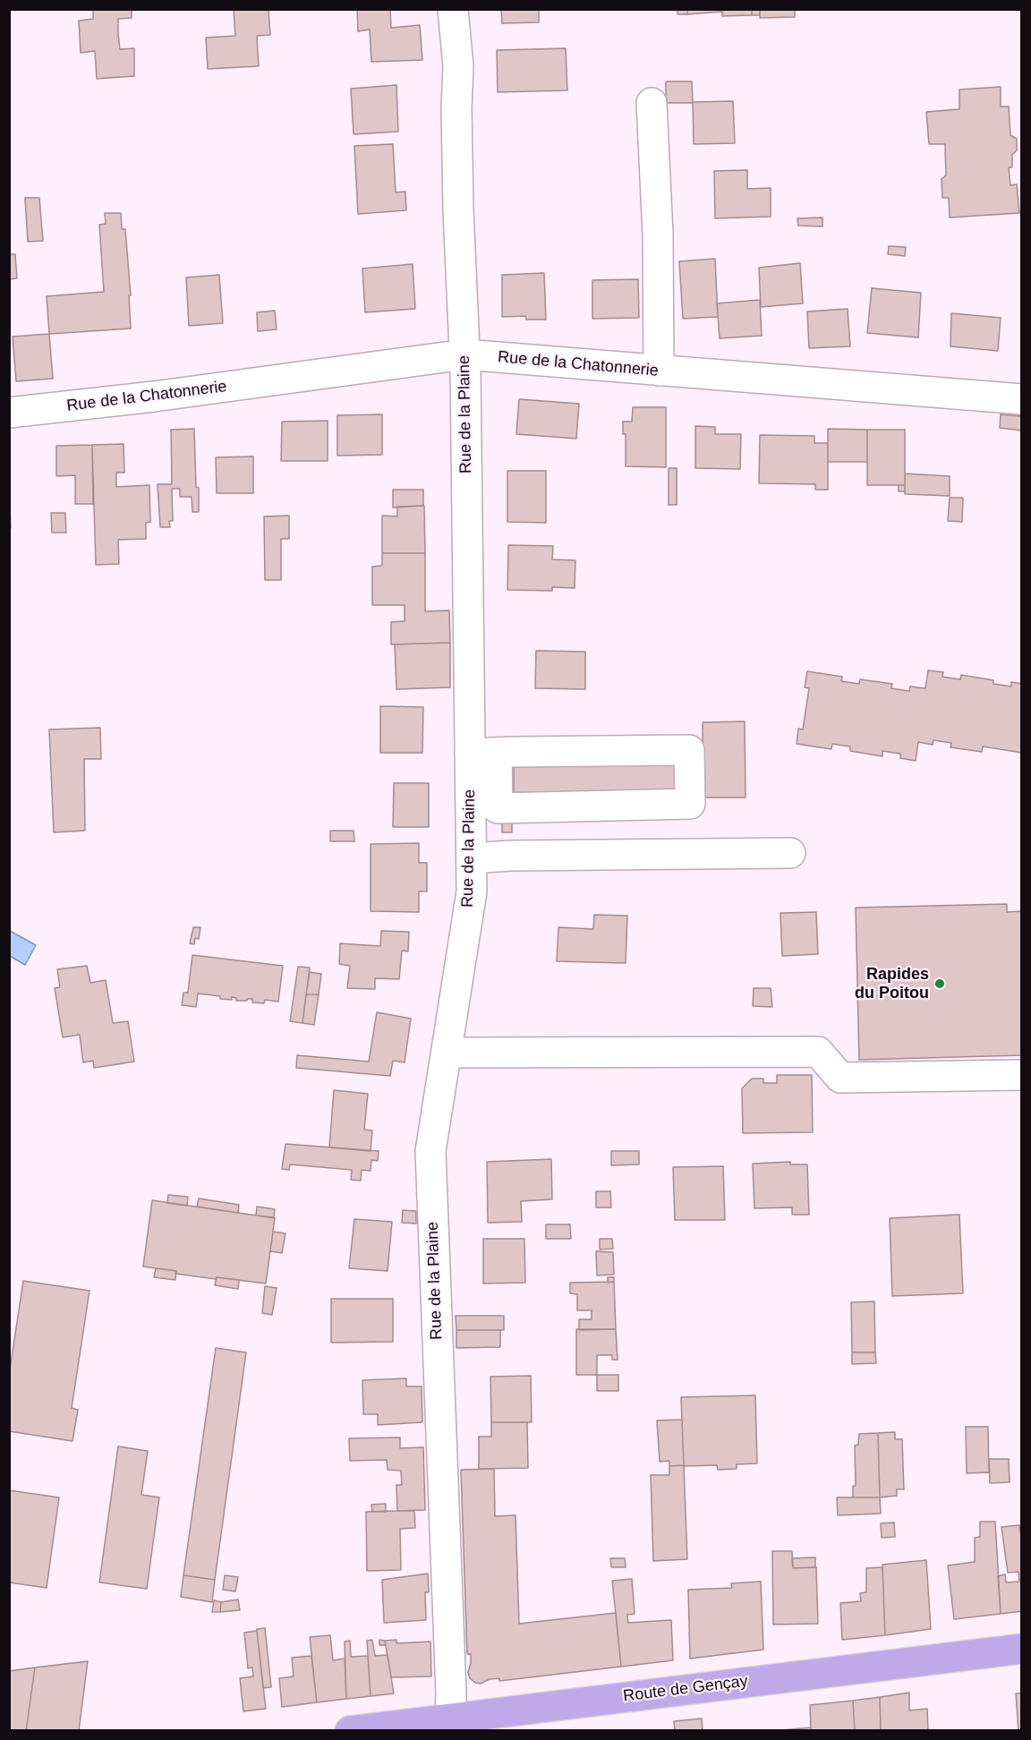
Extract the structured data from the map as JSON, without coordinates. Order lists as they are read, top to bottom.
{
  "streets": {
    "main road": ["Route de Gençay"],
    "street": ["Rue de la Chatonnerie", "Rue de la Plaine"]
  },
  "crossings": [
    ["Rue de la Chatonnerie", "Rue de la Plaine"],
    ["Rue de la Plaine", "Route de Gençay"]
  ],
  "places": ["Rapides du Poitou"]
}
